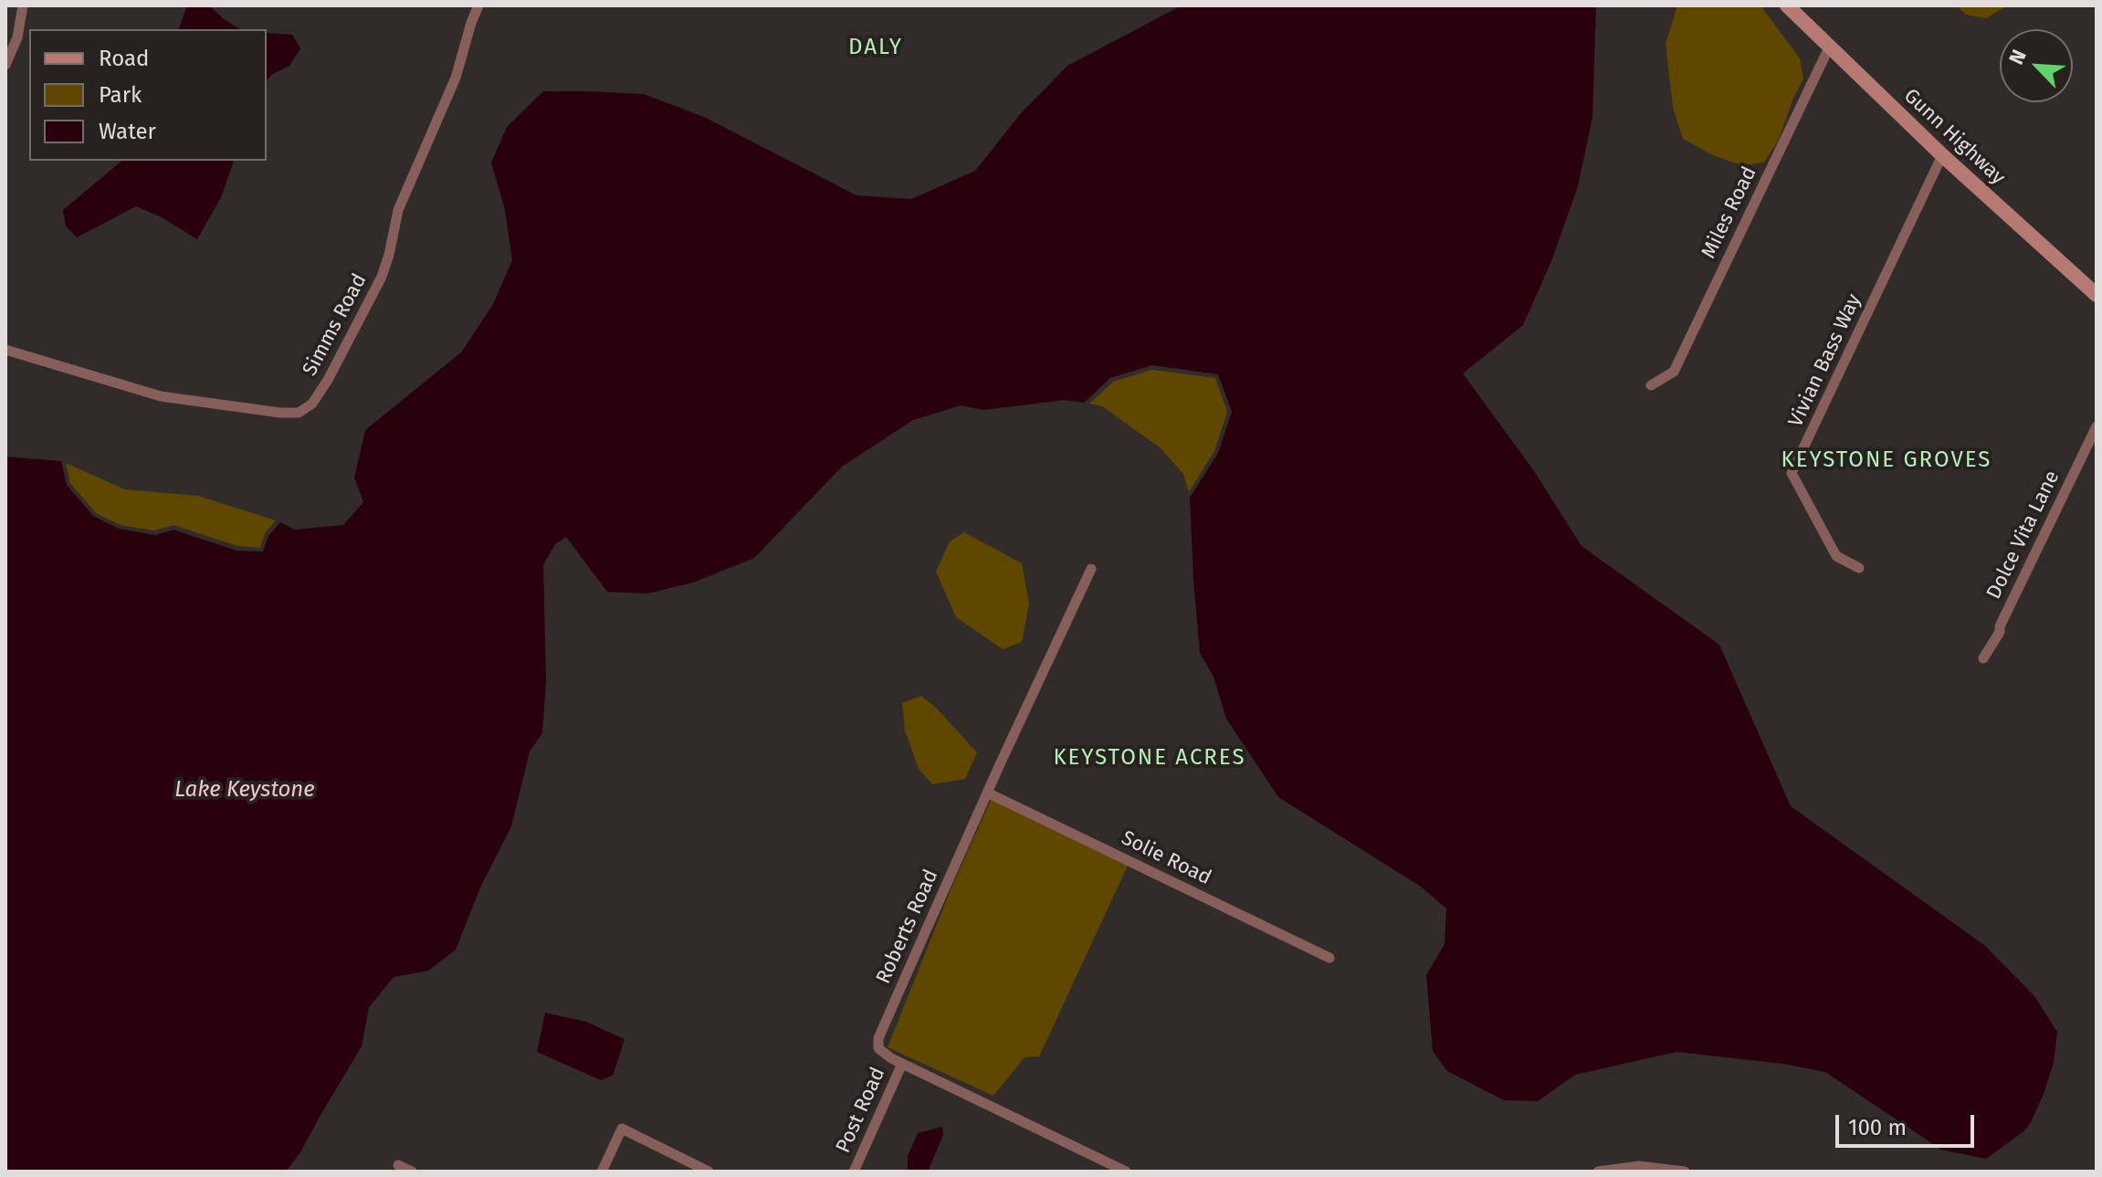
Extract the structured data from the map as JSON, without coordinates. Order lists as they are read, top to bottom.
{
  "streets": {
    "main road": ["Gunn Highway"],
    "street": [
      "Miles Road",
      "Simms Road",
      "Vivian Bass Way",
      "Dolce Vita Lane",
      "Solie Road",
      "Roberts Road",
      "Post Road"
    ]
  },
  "crossings": [
    ["Gunn Highway", "Miles Road"],
    ["Gunn Highway", "Vivian Bass Way"],
    ["Solie Road", "Roberts Road"],
    ["Roberts Road", "Post Road"]
  ],
  "districts": ["DALY", "KEYSTONE GROVES", "KEYSTONE ACRES"],
  "water": ["Lake Keystone"],
  "legend": ["Road", "Park", "Water"],
  "scale_bar": "100 m",
  "north": "top left"
}
